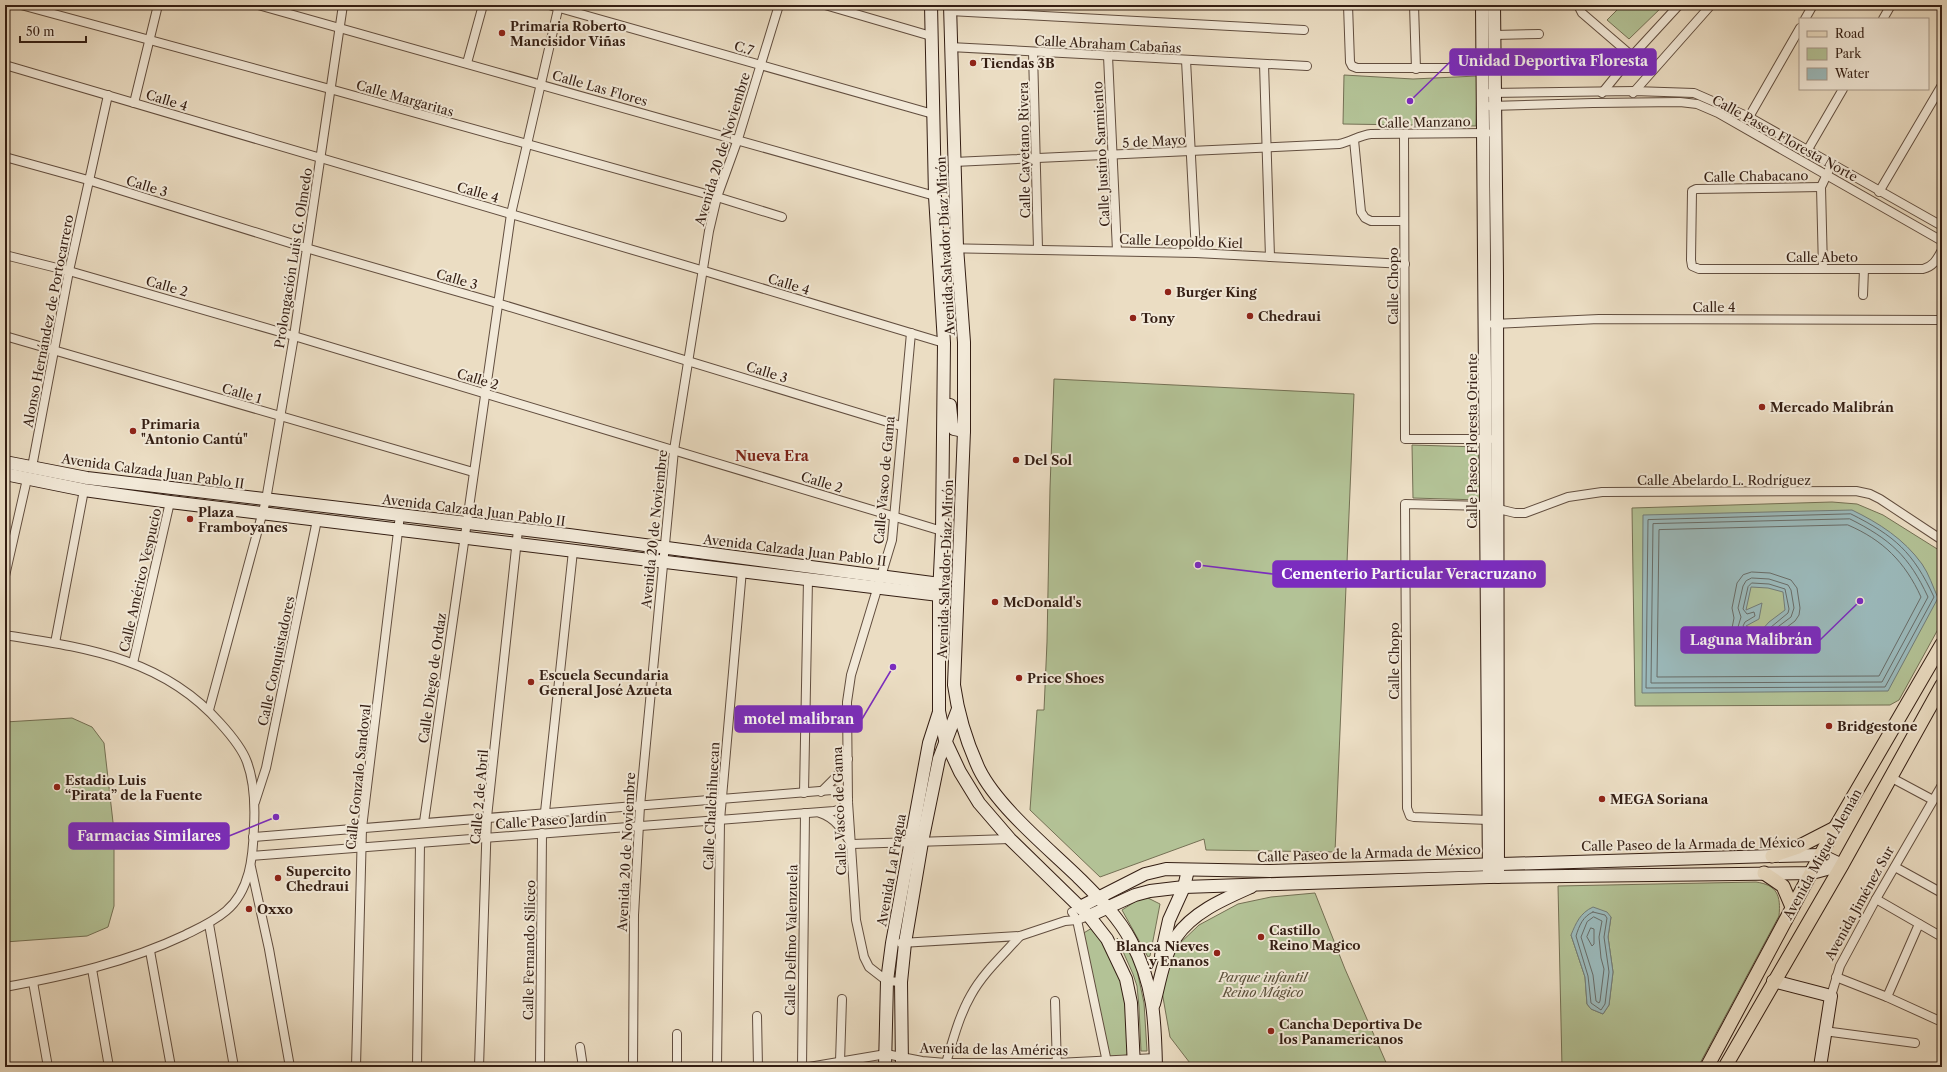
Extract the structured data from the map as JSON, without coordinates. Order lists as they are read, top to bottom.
{
  "streets": {
    "main road": [
      "Avenida Salvador Díaz Mirón",
      "Calle Paseo Floresta Oriente",
      "Avenida Calzada Juan Pablo II",
      "Calle Paseo de la Armada de México",
      "Avenida Miguel Alemán",
      "Avenida La Fragua",
      "Avenida Jiménez Sur"
    ],
    "street": [
      "Calle Abraham Cabañas",
      "C.7",
      "Calle Las Flores",
      "Calle Margaritas",
      "Calle 4",
      "Calle Manzano",
      "Calle Paseo Floresta Norte",
      "5 de Mayo",
      "Avenida 20 de Noviembre",
      "Calle Cayetano Rivera",
      "Calle Justino Sarmiento",
      "Calle Chabacano",
      "Calle 3",
      "Calle Leopoldo Kiel",
      "Calle Abeto",
      "Prolongación Luis G. Olmedo",
      "Calle 2",
      "Calle Chopo",
      "Alonso Hernández de Portocarrero",
      "Calle 1",
      "Calle Vasco de Gama",
      "Calle Abelardo L. Rodríguez",
      "Calle Américo Vespucio",
      "Calle Conquistadores",
      "Calle Diego de Ordaz",
      "Calle Gonzalo Sandoval",
      "Calle 2 de Abril",
      "Calle Chalchihuecan",
      "Calle Paseo Jardín",
      "Calle Delfino Valenzuela",
      "Calle Fernando Silíceo",
      "Avenida de las Américas"
    ]
  },
  "crossings": [
    ["Calle Abraham Cabañas", "Calle Cayetano Rivera"],
    ["Calle Abraham Cabañas", "Calle Justino Sarmiento"],
    ["Calle Abraham Cabañas", "Avenida Salvador Díaz Mirón"],
    ["C.7", "Avenida 20 de Noviembre"],
    ["C.7", "Avenida Salvador Díaz Mirón"],
    ["C.7", "Calle Diego de Ordaz"],
    ["Calle Las Flores", "Avenida 20 de Noviembre"],
    ["Calle Las Flores", "Avenida Salvador Díaz Mirón"],
    ["Calle Las Flores", "Prolongación Luis G. Olmedo"],
    ["Calle Las Flores", "Calle Diego de Ordaz"],
    ["Calle Margaritas", "Avenida 20 de Noviembre"],
    ["Calle Margaritas", "Prolongación Luis G. Olmedo"],
    ["Calle Margaritas", "Calle Diego de Ordaz"],
    ["Calle 4", "Avenida 20 de Noviembre"],
    ["Calle 4", "Avenida Salvador Díaz Mirón"],
    ["Calle 4", "Prolongación Luis G. Olmedo"],
    ["Calle 4", "Alonso Hernández de Portocarrero"],
    ["Calle 4", "Calle Paseo Floresta Oriente"],
    ["Calle 4", "Calle Vasco de Gama"],
    ["Calle 4", "Calle Diego de Ordaz"],
    ["Calle Manzano", "5 de Mayo"],
    ["Calle Manzano", "Calle Chopo"],
    ["Calle Manzano", "Calle Paseo Floresta Oriente"],
    ["Calle Paseo Floresta Norte", "Calle Paseo Floresta Oriente"],
    ["5 de Mayo", "Calle Cayetano Rivera"],
    ["5 de Mayo", "Calle Justino Sarmiento"],
    ["5 de Mayo", "Avenida Salvador Díaz Mirón"],
    ["Avenida 20 de Noviembre", "Calle 3"],
    ["Avenida 20 de Noviembre", "Calle 2"],
    ["Avenida 20 de Noviembre", "Avenida Calzada Juan Pablo II"],
    ["Avenida 20 de Noviembre", "Calle Paseo Jardín"],
    ["Calle Cayetano Rivera", "Calle Leopoldo Kiel"],
    ["Calle Justino Sarmiento", "Calle Leopoldo Kiel"],
    ["Calle Chabacano", "Calle Abeto"],
    ["Calle 3", "Prolongación Luis G. Olmedo"],
    ["Calle 3", "Alonso Hernández de Portocarrero"],
    ["Calle 3", "Calle Vasco de Gama"],
    ["Calle 3", "Calle Diego de Ordaz"],
    ["Calle Leopoldo Kiel", "Avenida Salvador Díaz Mirón"],
    ["Calle Leopoldo Kiel", "Calle Chopo"],
    ["Avenida Salvador Díaz Mirón", "Calle 2"],
    ["Avenida Salvador Díaz Mirón", "Avenida Calzada Juan Pablo II"],
    ["Avenida Salvador Díaz Mirón", "Calle Paseo de la Armada de México"],
    ["Avenida Salvador Díaz Mirón", "Avenida La Fragua"],
    ["Avenida Salvador Díaz Mirón", "Avenida de las Américas"],
    ["Prolongación Luis G. Olmedo", "Calle 2"],
    ["Prolongación Luis G. Olmedo", "Calle 1"],
    ["Prolongación Luis G. Olmedo", "Avenida Calzada Juan Pablo II"],
    ["Calle 2", "Alonso Hernández de Portocarrero"],
    ["Calle 2", "Calle Vasco de Gama"],
    ["Calle 2", "Calle Diego de Ordaz"],
    ["Calle Chopo", "Calle Paseo Floresta Oriente"],
    ["Calle Chopo", "Calle Abelardo L. Rodríguez"],
    ["Alonso Hernández de Portocarrero", "Calle 1"],
    ["Alonso Hernández de Portocarrero", "Avenida Calzada Juan Pablo II"],
    ["Calle 1", "Calle Diego de Ordaz"],
    ["Calle Paseo Floresta Oriente", "Calle Abelardo L. Rodríguez"],
    ["Calle Paseo Floresta Oriente", "Calle Paseo de la Armada de México"],
    ["Avenida Calzada Juan Pablo II", "Calle Vasco de Gama"],
    ["Avenida Calzada Juan Pablo II", "Calle Américo Vespucio"],
    ["Avenida Calzada Juan Pablo II", "Calle Conquistadores"],
    ["Avenida Calzada Juan Pablo II", "Calle Diego de Ordaz"],
    ["Avenida Calzada Juan Pablo II", "Calle Gonzalo Sandoval"],
    ["Avenida Calzada Juan Pablo II", "Calle 2 de Abril"],
    ["Avenida Calzada Juan Pablo II", "Calle Chalchihuecan"],
    ["Calle Vasco de Gama", "Calle Paseo Jardín"],
    ["Calle Vasco de Gama", "Avenida La Fragua"],
    ["Calle Diego de Ordaz", "Calle Paseo Jardín"],
    ["Calle Gonzalo Sandoval", "Calle Paseo Jardín"],
    ["Calle 2 de Abril", "Calle Paseo Jardín"],
    ["Calle Chalchihuecan", "Calle Paseo Jardín"],
    ["Calle Paseo Jardín", "Calle Delfino Valenzuela"],
    ["Calle Paseo Jardín", "Calle Fernando Silíceo"],
    ["Calle Paseo de la Armada de México", "Avenida Miguel Alemán"],
    ["Avenida La Fragua", "Avenida de las Américas"]
  ],
  "districts": ["Nueva Era"],
  "parks": ["Parque infantil Reino Mágico"],
  "places": [
    "Primaria Roberto Mancisidor Viñas",
    "Tiendas 3B",
    "Unidad Deportiva Floresta",
    "Burger King",
    "Chedraui",
    "Tony",
    "Mercado Malibrán",
    "Primaria \"Antonio Cantú\"",
    "Del Sol",
    "Plaza Framboyanes",
    "Cementerio Particular Veracruzano",
    "Laguna Malibrán",
    "McDonald's",
    "motel malibran",
    "Price Shoes",
    "Escuela Secundaria General José Azueta",
    "Bridgestone",
    "Estadio Luis “Pirata” de la Fuente",
    "MEGA Soriana",
    "Farmacias Similares",
    "Supercito Chedraui",
    "Oxxo",
    "Castillo Reino Magico",
    "Blanca Nieves y Enanos",
    "Cancha Deportiva De los Panamericanos"
  ],
  "legend": ["Road", "Park", "Water"],
  "scale_bar": "50 m"
}
